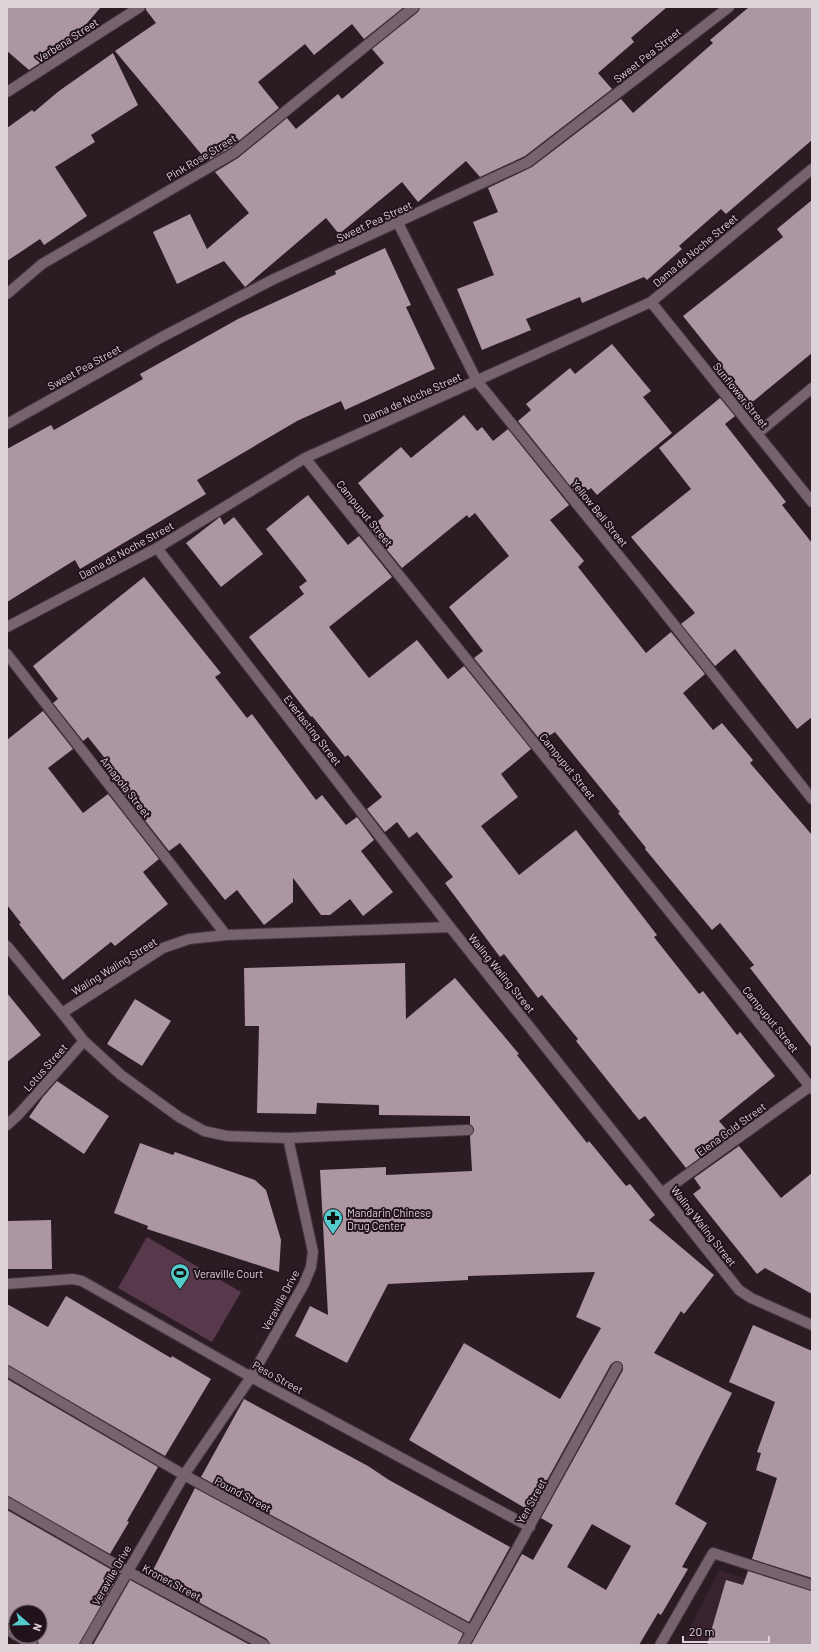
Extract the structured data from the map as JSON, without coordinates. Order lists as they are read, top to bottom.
{
  "streets": {
    "street": [
      "Verbena Street",
      "Sweet Pea Street",
      "Pink Rose Street",
      "Dama de Noche Street",
      "Sunflower Street",
      "Campuput Street",
      "Yellow Bell Street",
      "Everlasting Street",
      "Amapola Street",
      "Waling Waling Street",
      "Lotus Street",
      "Elena Gold Street",
      "Veraville Drive",
      "Peso Street",
      "Pound Street",
      "Yen Street",
      "Kroner Street"
    ]
  },
  "crossings": [
    ["Sweet Pea Street", "Yellow Bell Street"],
    ["Dama de Noche Street", "Sunflower Street"],
    ["Dama de Noche Street", "Campuput Street"],
    ["Dama de Noche Street", "Yellow Bell Street"],
    ["Dama de Noche Street", "Everlasting Street"],
    ["Campuput Street", "Elena Gold Street"],
    ["Everlasting Street", "Waling Waling Street"],
    ["Amapola Street", "Waling Waling Street"],
    ["Waling Waling Street", "Elena Gold Street"],
    ["Veraville Drive", "Peso Street"],
    ["Veraville Drive", "Pound Street"],
    ["Veraville Drive", "Kroner Street"],
    ["Peso Street", "Yen Street"],
    ["Pound Street", "Yen Street"]
  ],
  "places": {
    "pharmacy": ["Mandarin Chinese Drug Center"],
    "sports": ["Veraville Court"]
  },
  "scale_bar": "20 m",
  "north": "right"
}
